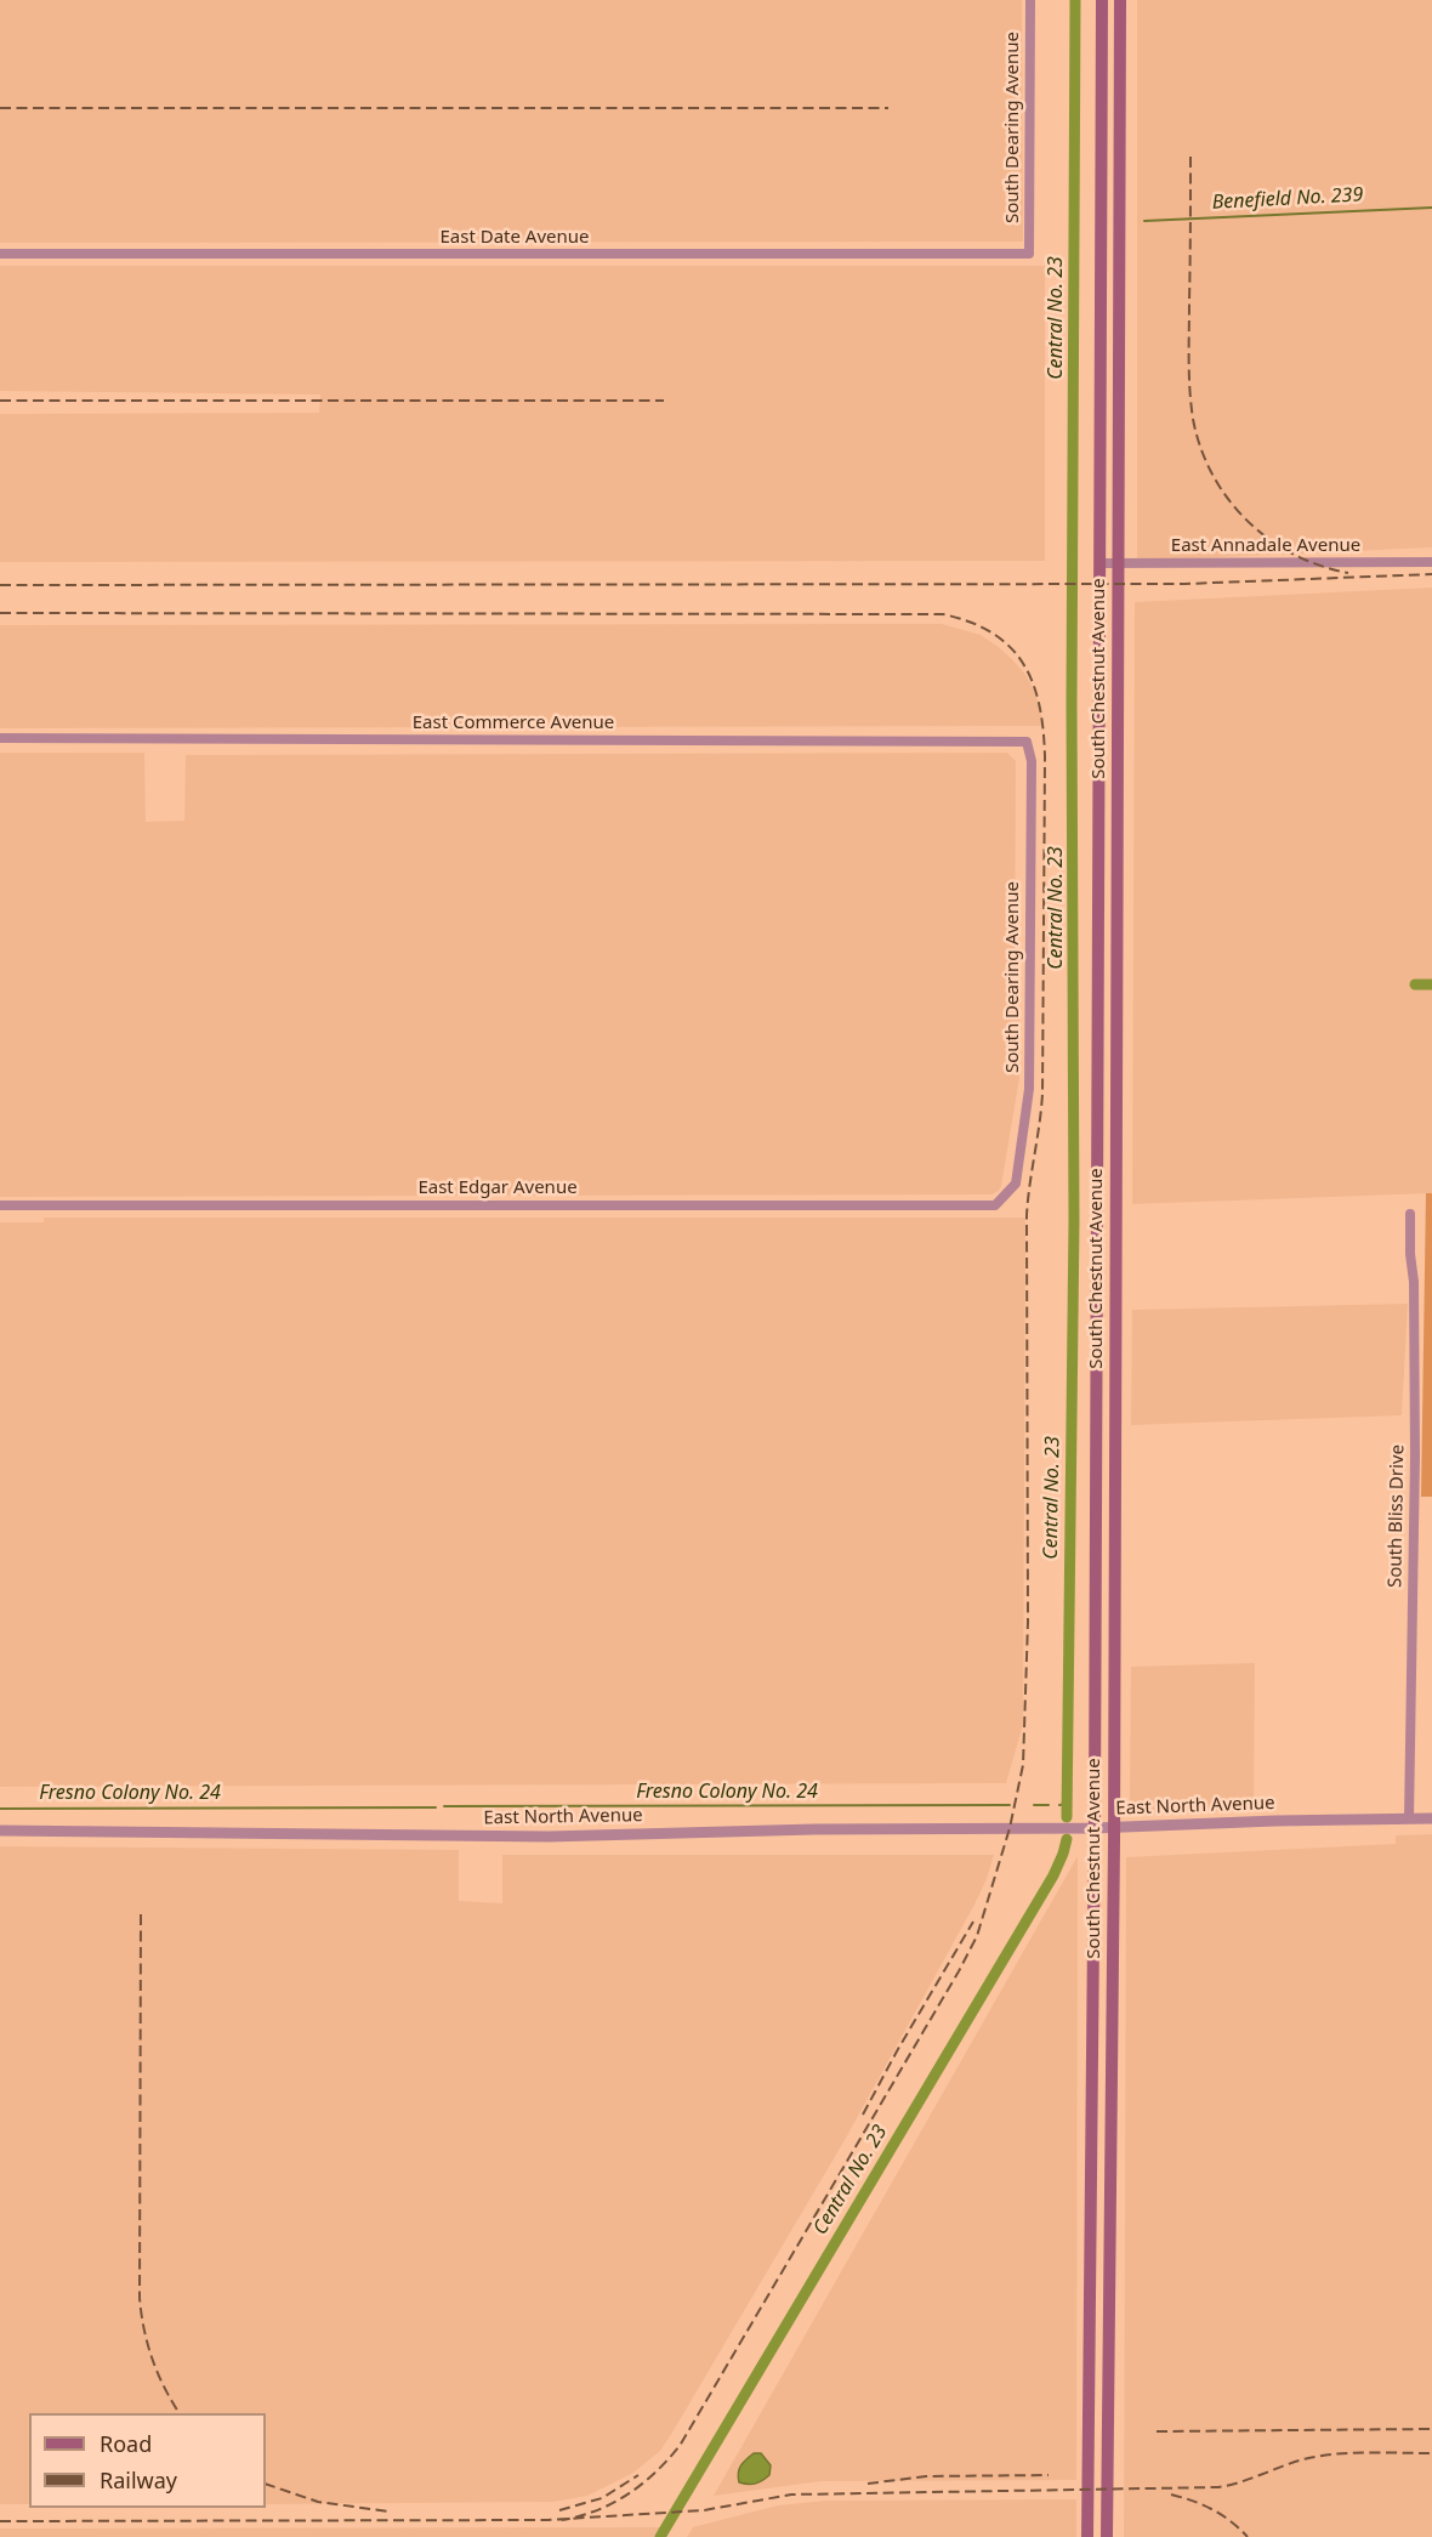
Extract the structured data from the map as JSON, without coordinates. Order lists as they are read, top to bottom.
{
  "streets": {
    "main road": ["South Chestnut Avenue"],
    "street": [
      "South Dearing Avenue",
      "East Date Avenue",
      "East Annadale Avenue",
      "East Commerce Avenue",
      "East Edgar Avenue",
      "South Bliss Drive",
      "East North Avenue"
    ]
  },
  "crossings": [
    ["South Dearing Avenue", "East Date Avenue"],
    ["South Dearing Avenue", "East Commerce Avenue"],
    ["South Dearing Avenue", "East Edgar Avenue"],
    ["East Annadale Avenue", "South Chestnut Avenue"],
    ["South Chestnut Avenue", "East North Avenue"],
    ["South Bliss Drive", "East North Avenue"]
  ],
  "water": ["Benefield No. 239", "Central No. 23", "Fresno Colony No. 24"],
  "legend": ["Road", "Railway"]
}
